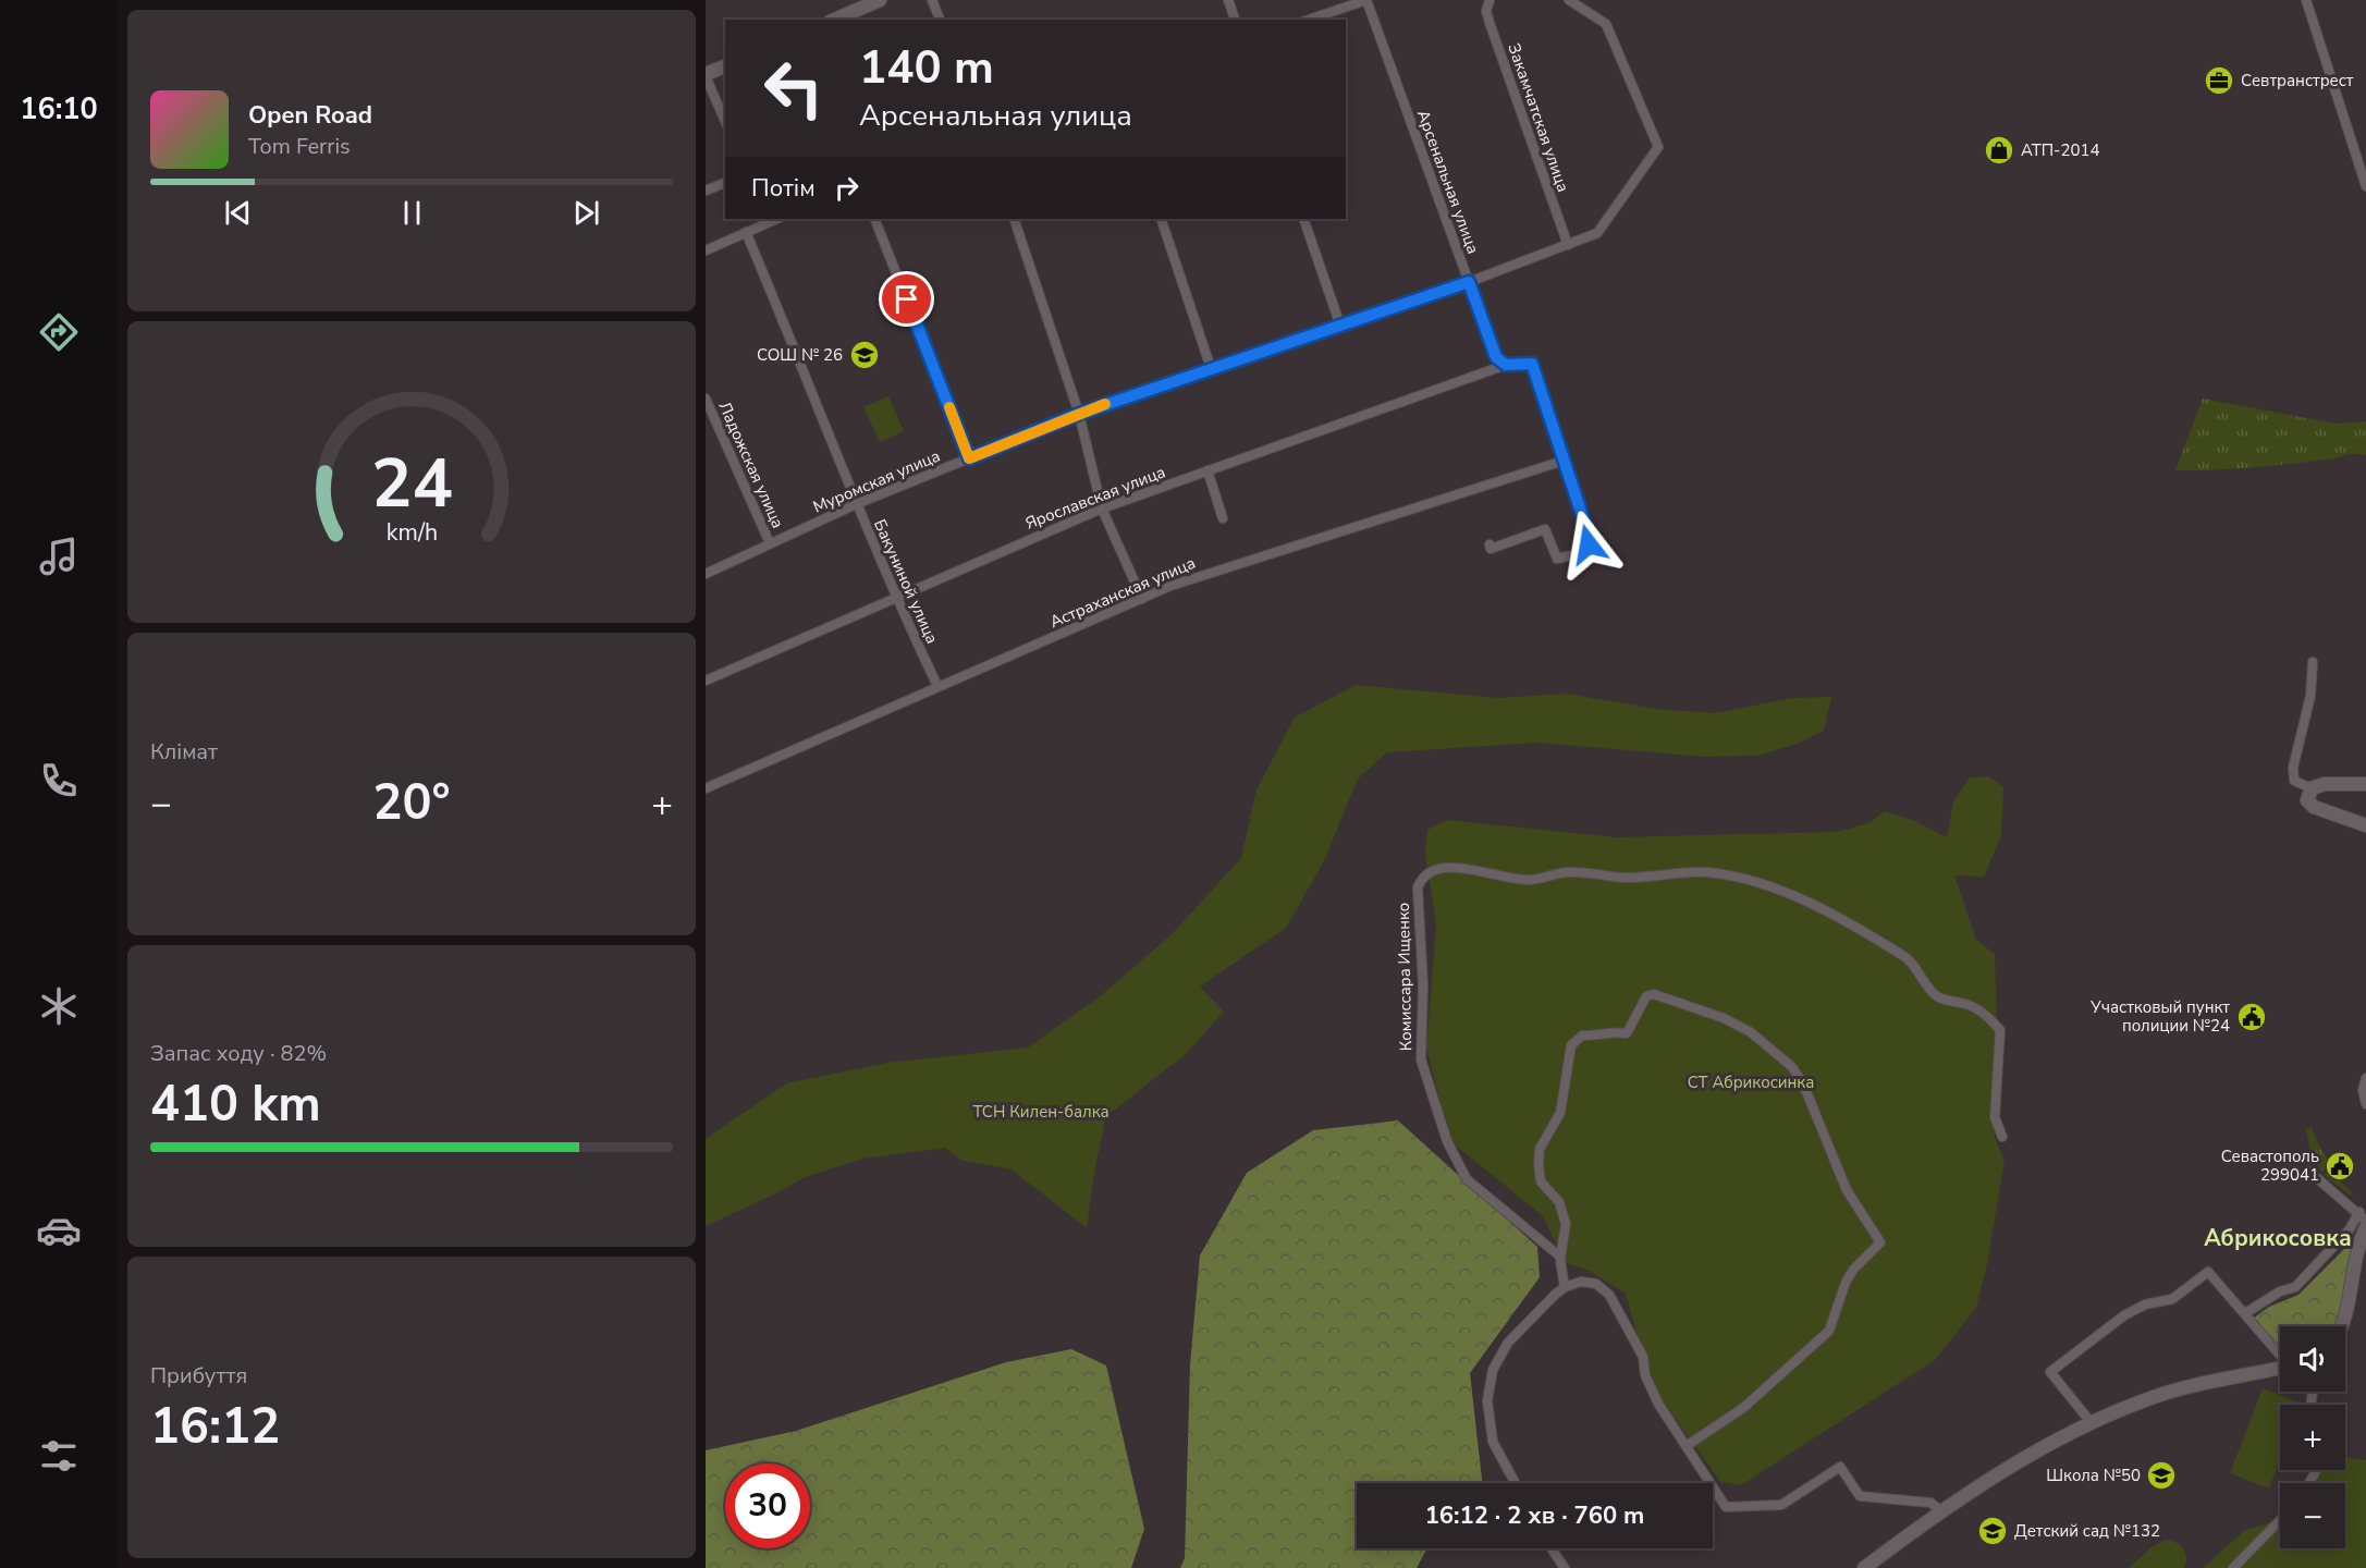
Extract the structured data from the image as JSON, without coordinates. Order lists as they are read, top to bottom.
{
  "streets": {
    "street": [
      "Закамчатская улица",
      "Арсенальная улица",
      "Ладожская улица",
      "Муромская улица",
      "Ярославская улица",
      "Бакуниной улица",
      "Астраханская улица",
      "Комиссара Ищенко"
    ]
  },
  "crossings": [
    ["Закамчатская улица", "Муромская улица"],
    ["Арсенальная улица", "Муромская улица"],
    ["Арсенальная улица", "Ярославская улица"],
    ["Ладожская улица", "Муромская улица"],
    ["Муромская улица", "Бакуниной улица"],
    ["Ярославская улица", "Бакуниной улица"],
    ["Бакуниной улица", "Астраханская улица"]
  ],
  "districts": ["Абрикосовка"],
  "parks": ["СТ Абрикосинка", "ТСН Килен-балка"],
  "places": {
    "office": ["Севтранстрест"],
    "shop": ["АТП-2014"],
    "school or university": ["СОШ № 26", "Школа №50", "Детский сад №132"],
    "public building": ["Участковый пункт полиции №24", "Севастополь 299041"]
  },
  "page": {
    "tabs": "16:10",
    "turn": ["140 m", "Арсенальная улица"],
    "song": ["Open Road", "Tom Ferris"],
    "then": "Потім",
    "tile": [
      "Клімат",
      ["Запас ходу · 82%", "410 km"],
      ["Прибуття", "16:12"]
    ],
    "heat": ["−", "20°", "+"],
    "map_buttons": ["+", "−"],
    "limit": "30",
    "trip": "16:12 · 2 хв · 760 m",
    "gauge": ["24", "km/h"]
  }
}
